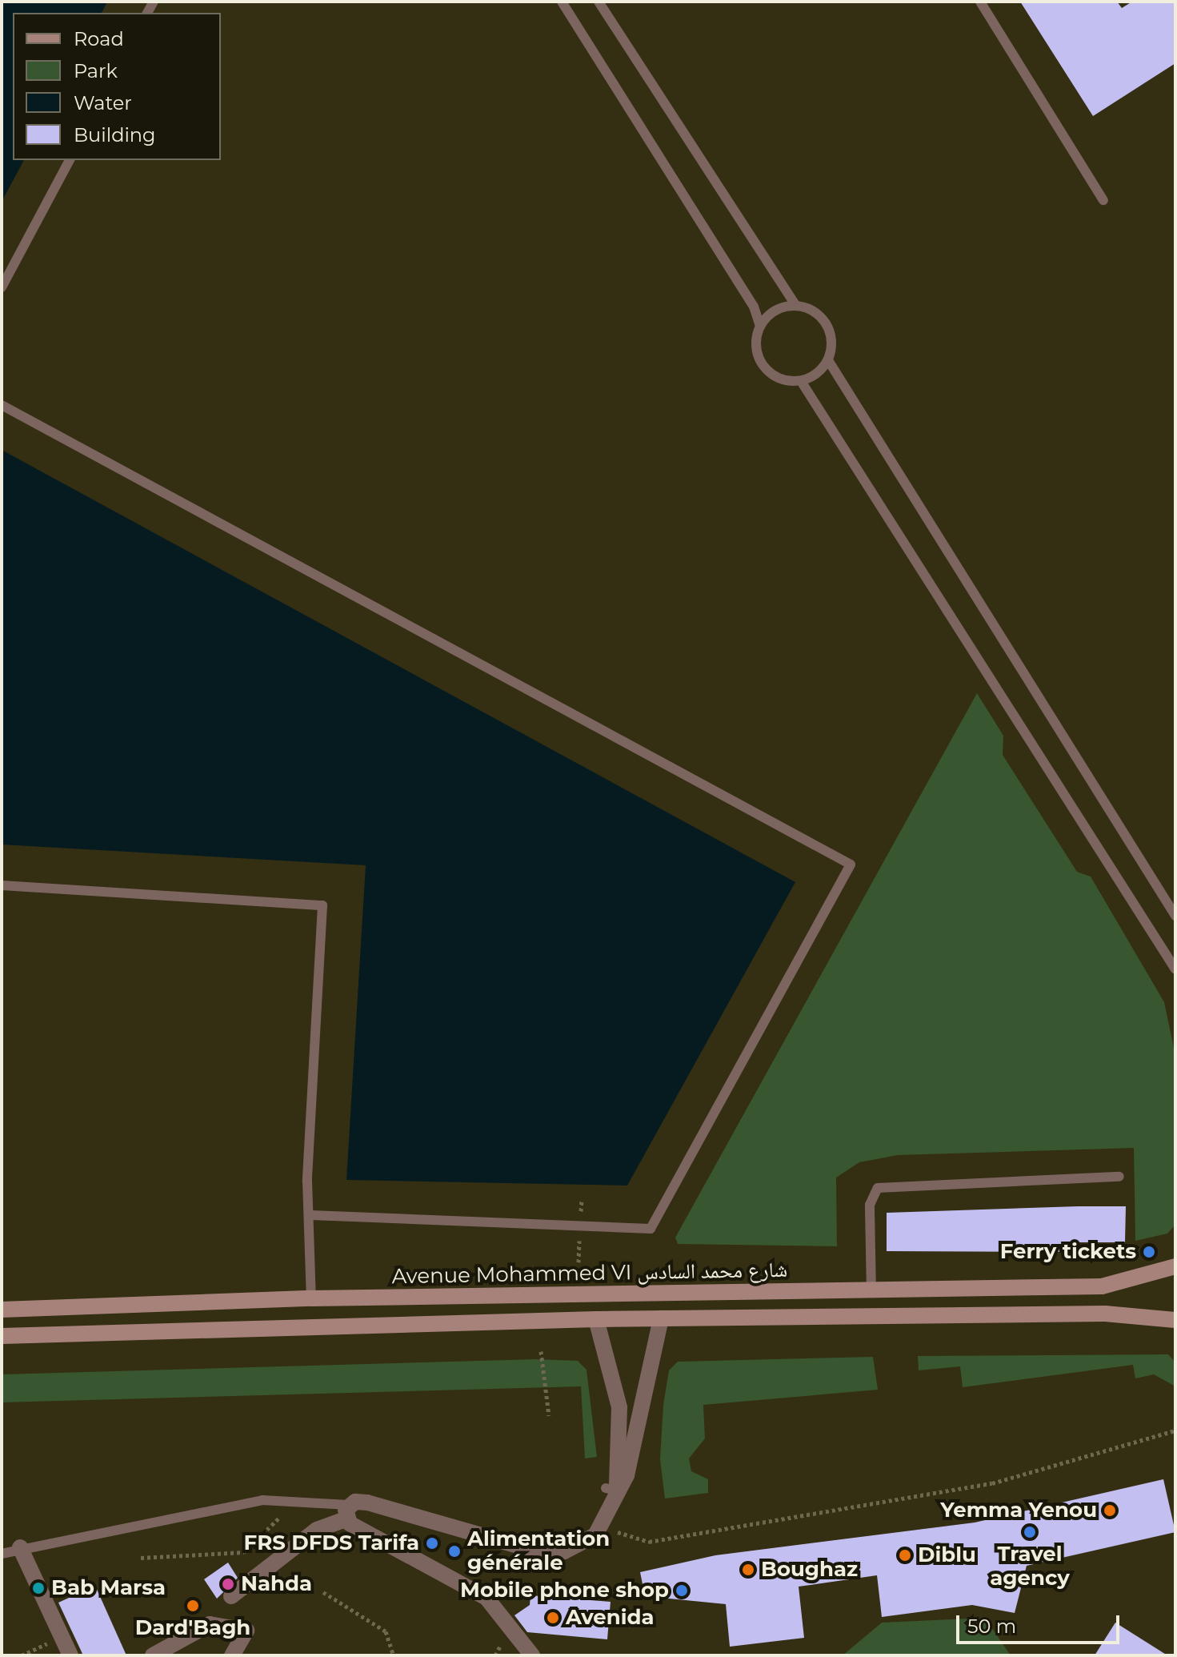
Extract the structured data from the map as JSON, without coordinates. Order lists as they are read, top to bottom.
{
  "streets": {
    "main road": ["Avenue Mohammed VI شارع محمد السادس"]
  },
  "places": [
    "Ferry tickets",
    "Yemma Yenou",
    "Travel agency",
    "FRS DFDS Tarifa",
    "Alimentation générale",
    "Diblu",
    "Boughaz",
    "Nahda",
    "Bab Marsa",
    "Mobile phone shop",
    "Dard'Bagh",
    "Avenida"
  ],
  "legend": [
    "Road",
    "Park",
    "Water",
    "Building"
  ],
  "scale_bar": "50 m"
}
